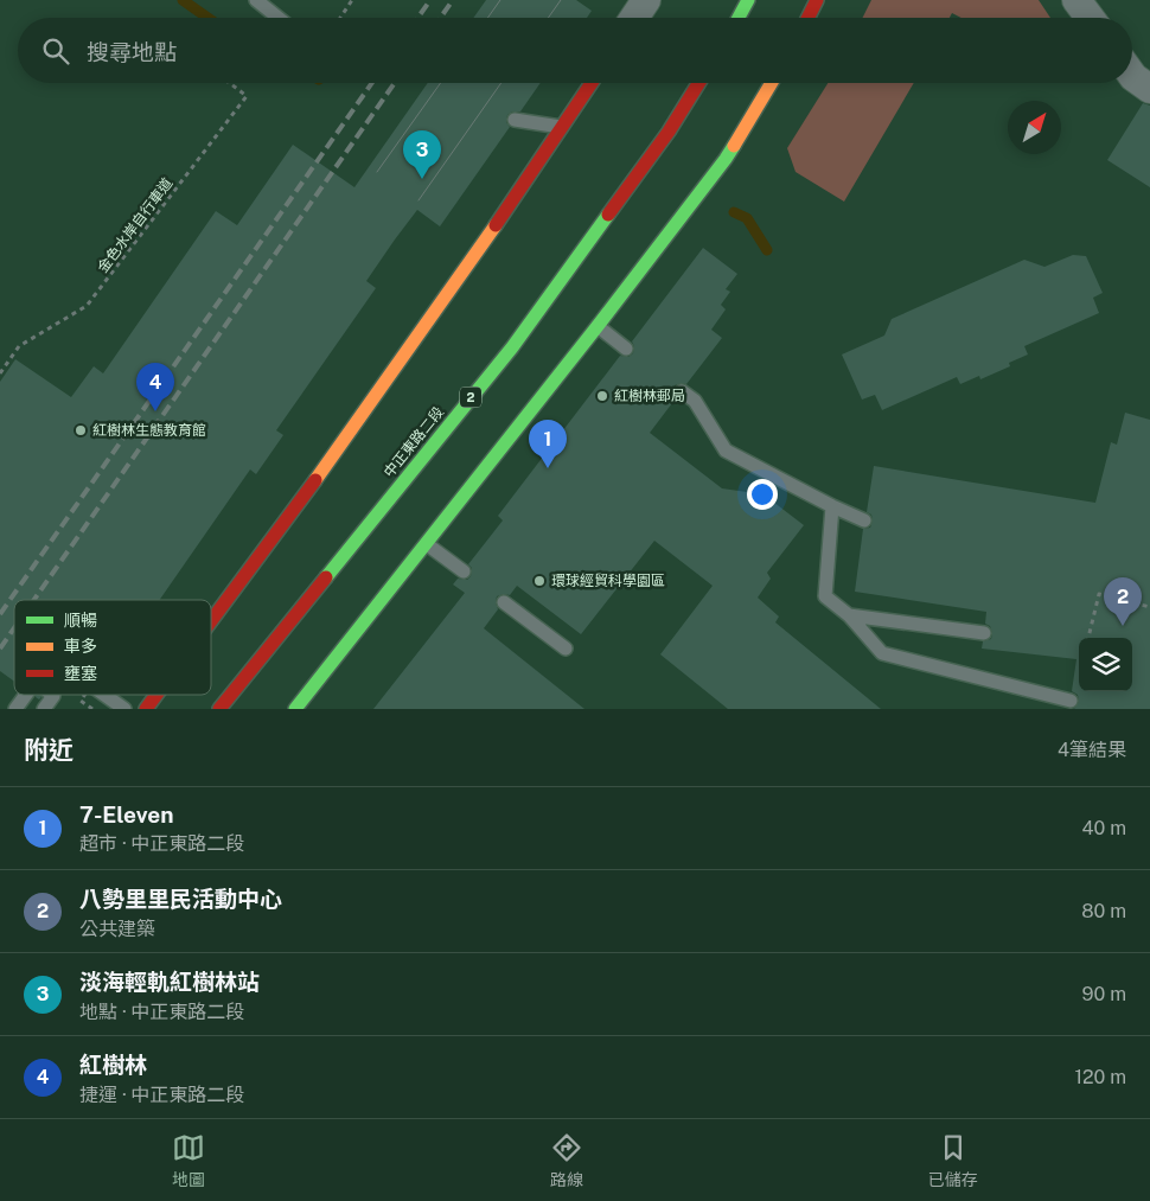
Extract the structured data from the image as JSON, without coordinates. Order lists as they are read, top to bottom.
{
  "streets": {
    "main road": ["2", "中正東路二段"],
    "path": ["金色水岸自行車道"]
  },
  "places": ["紅樹林郵局", "紅樹林生態教育館", "環球經貿科學園區"],
  "legend": ["順暢", "車多", "壅塞"],
  "north": "top right",
  "page": {
    "search": "搜尋地點",
    "pins": [
      "3",
      "4",
      "1",
      "2"
    ],
    "heading": ["附近", "4筆結果"],
    "list": [
      {
        "mark": "1",
        "name": "7-Eleven",
        "note": "超市 · 中正東路二段",
        "value": "40 m"
      },
      {
        "mark": "2",
        "name": "八勢里里民活動中心",
        "note": "公共建築",
        "value": "80 m"
      },
      {
        "mark": "3",
        "name": "淡海輕軌紅樹林站",
        "note": "地點 · 中正東路二段",
        "value": "90 m"
      },
      {
        "mark": "4",
        "name": "紅樹林",
        "note": "捷運 · 中正東路二段",
        "value": "120 m"
      }
    ],
    "nav": ["地圖", "路線", "已儲存"]
  }
}
